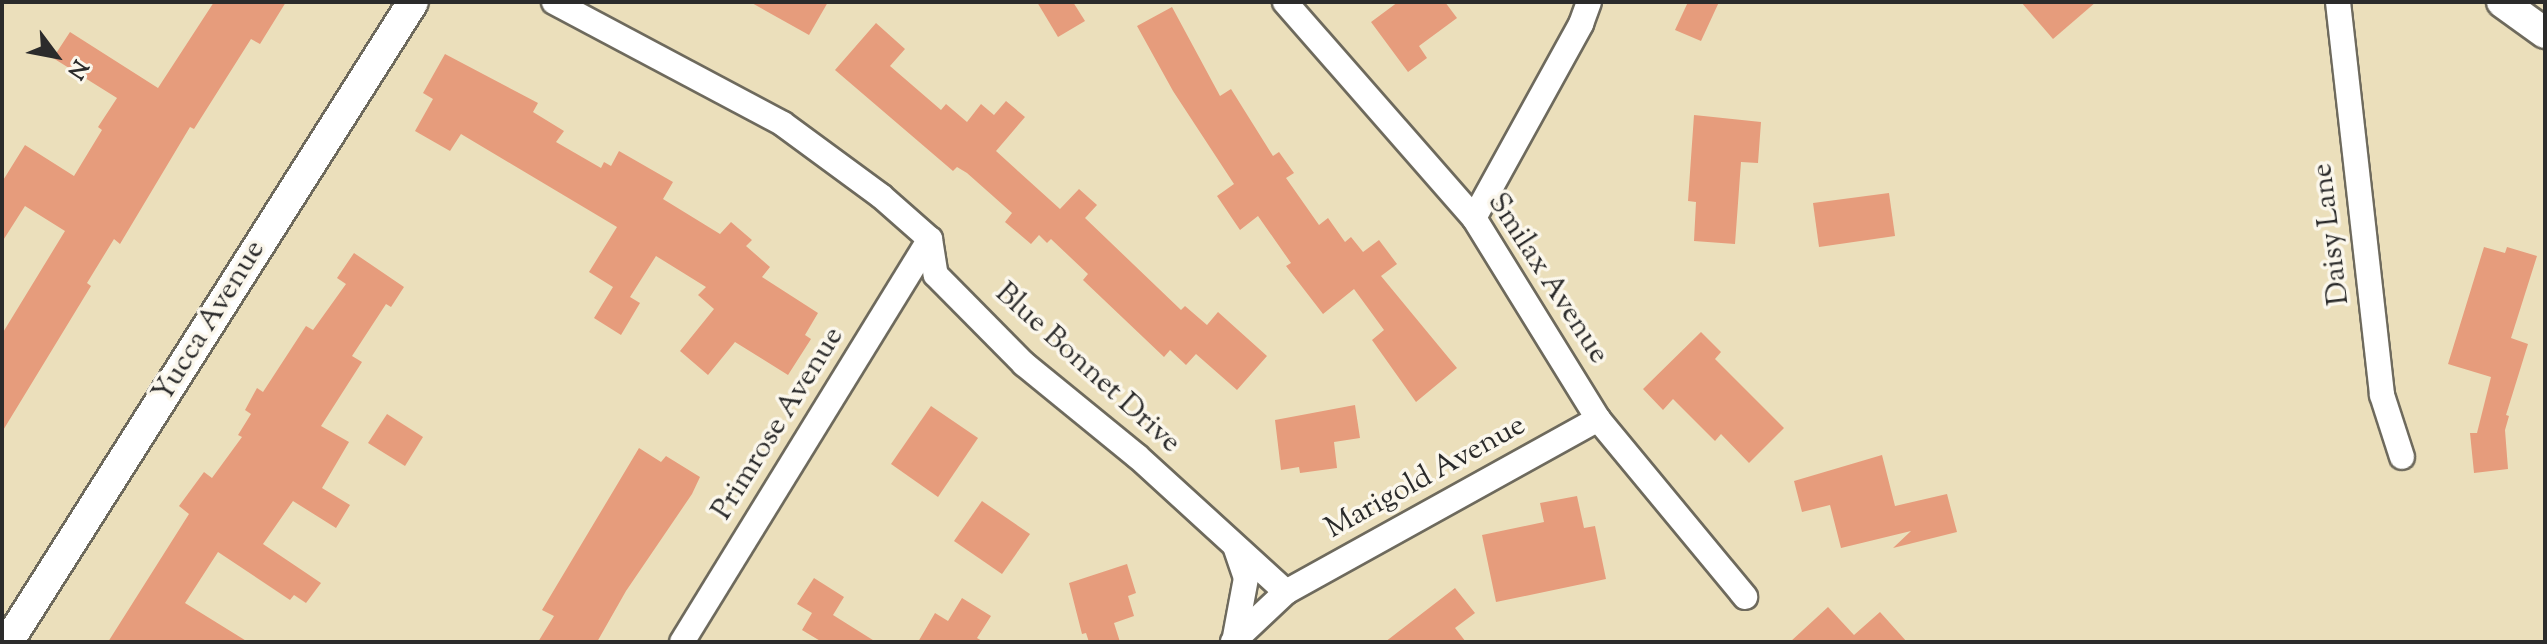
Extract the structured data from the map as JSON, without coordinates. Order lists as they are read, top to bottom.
{
  "streets": {
    "street": [
      "Daisy Lane",
      "Smilax Avenue",
      "Yucca Avenue",
      "Blue Bonnet Drive",
      "Primrose Avenue",
      "Marigold Avenue"
    ]
  },
  "crossings": [
    ["Smilax Avenue", "Marigold Avenue"],
    ["Blue Bonnet Drive", "Primrose Avenue"],
    ["Blue Bonnet Drive", "Marigold Avenue"]
  ],
  "north": "bottom right"
}
